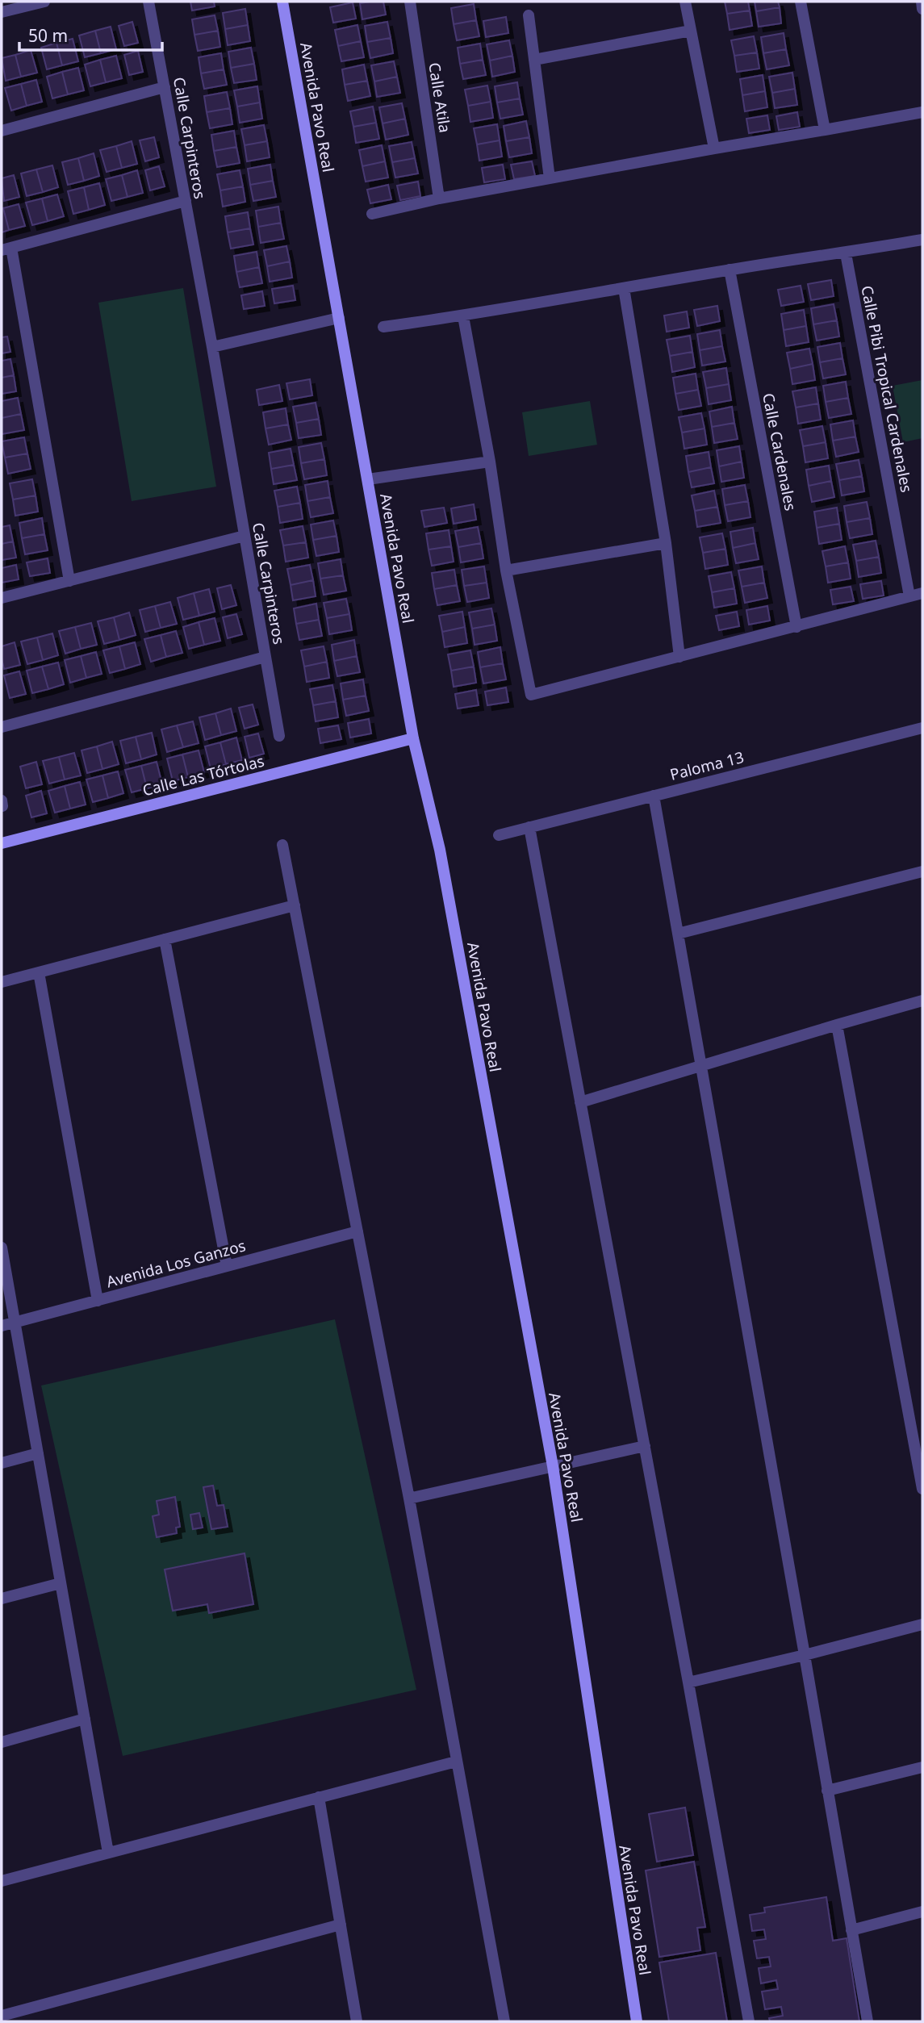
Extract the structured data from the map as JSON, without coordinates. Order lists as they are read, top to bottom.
{
  "streets": {
    "street": [
      "Calle Atila",
      "Avenida Pavo Real",
      "Calle Carpinteros",
      "Calle Pibi Tropical Cardenales",
      "Calle Cardenales",
      "Paloma 13",
      "Calle Las Tórtolas",
      "Avenida Los Ganzos"
    ]
  },
  "crossings": [
    ["Avenida Pavo Real", "Calle Las Tórtolas"]
  ],
  "scale_bar": "50 m"
}
